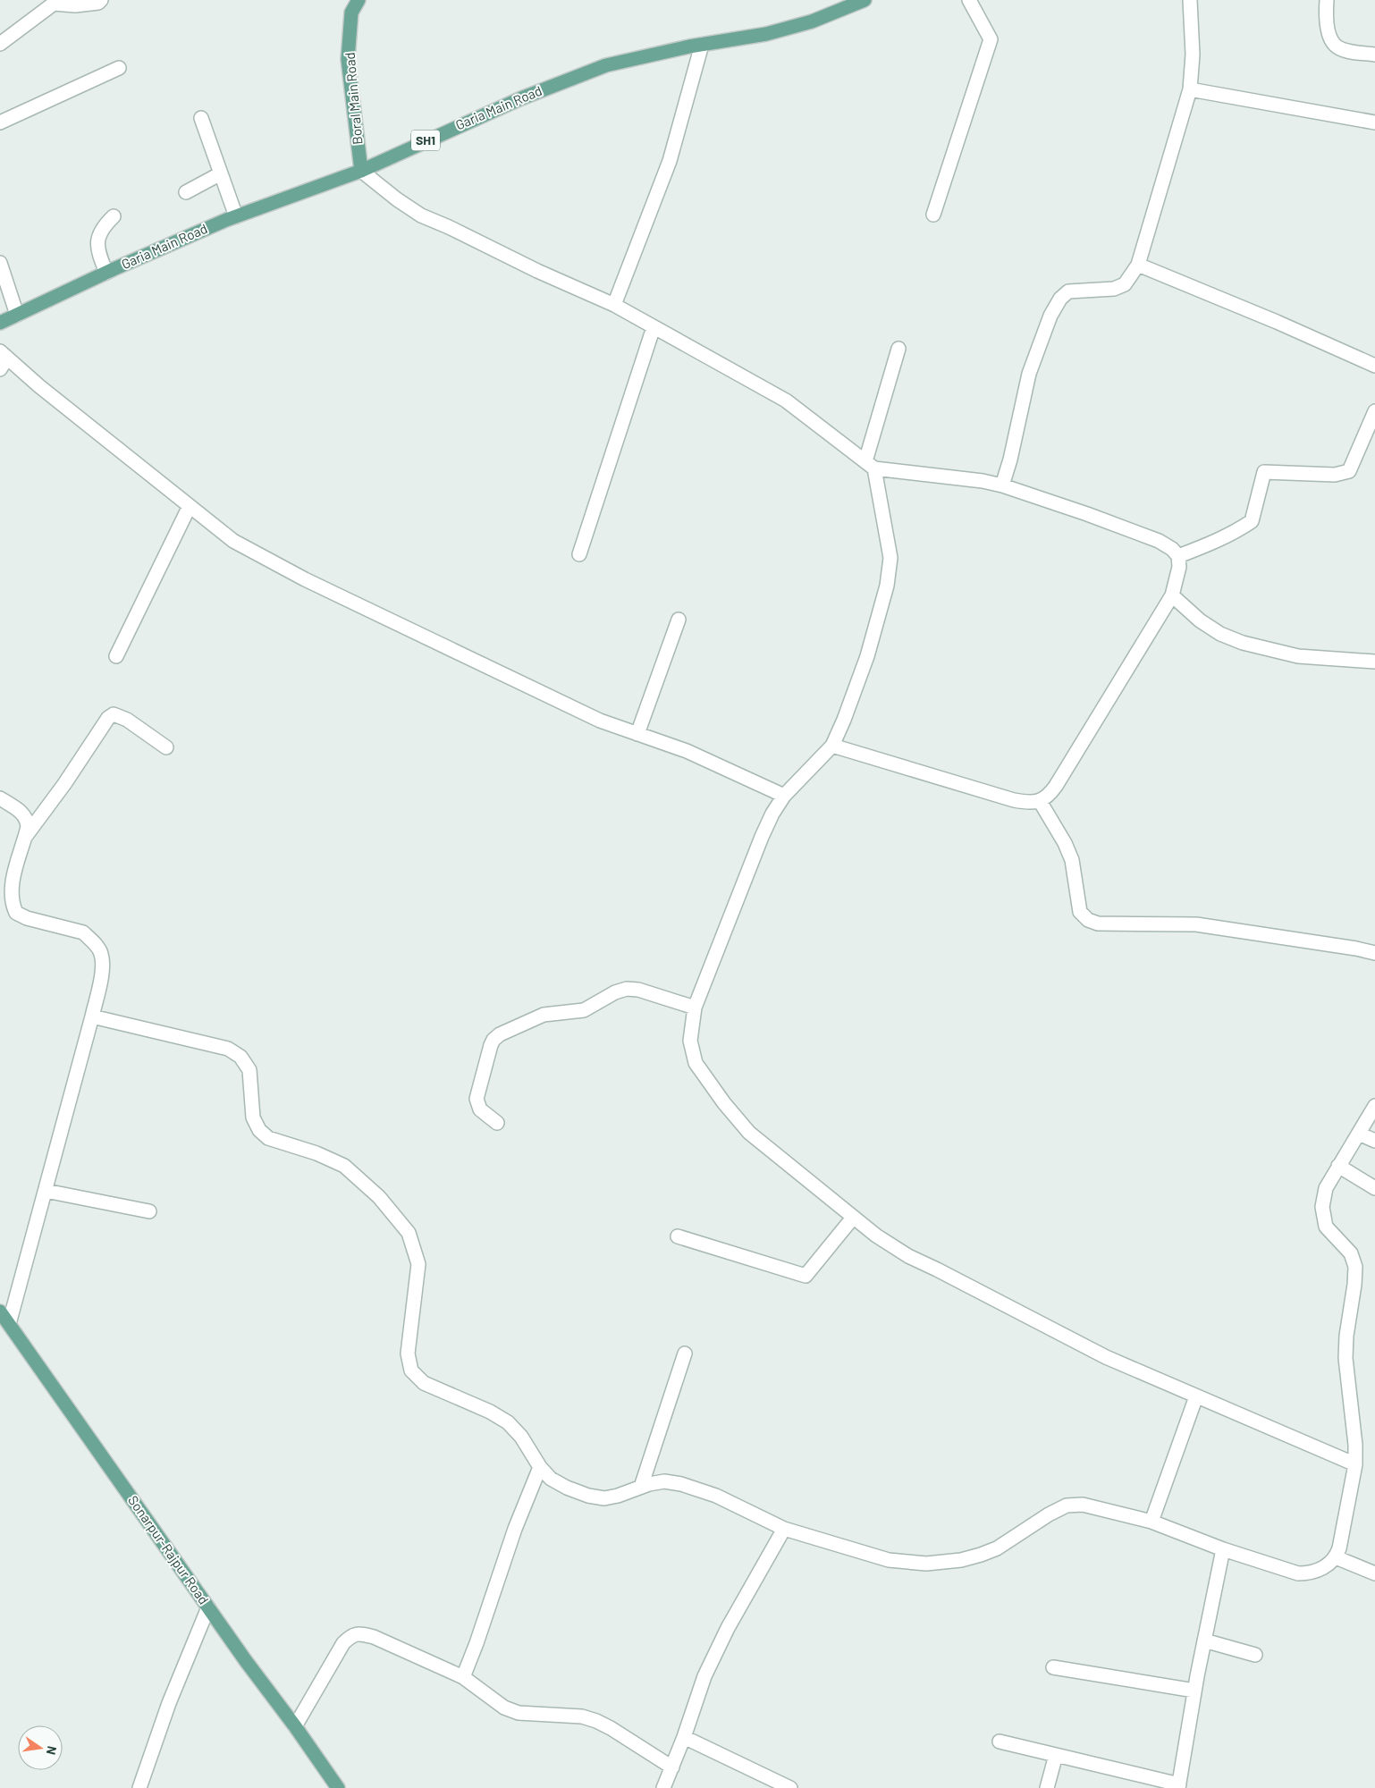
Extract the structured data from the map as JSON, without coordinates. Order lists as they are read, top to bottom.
{
  "streets": {
    "main road": [
      "Boral Main Road",
      "Garia Main Road",
      "SH1",
      "Sonarpur-Rajpur Road"
    ]
  },
  "crossings": [
    ["Boral Main Road", "Garia Main Road"]
  ],
  "north": "right"
}
